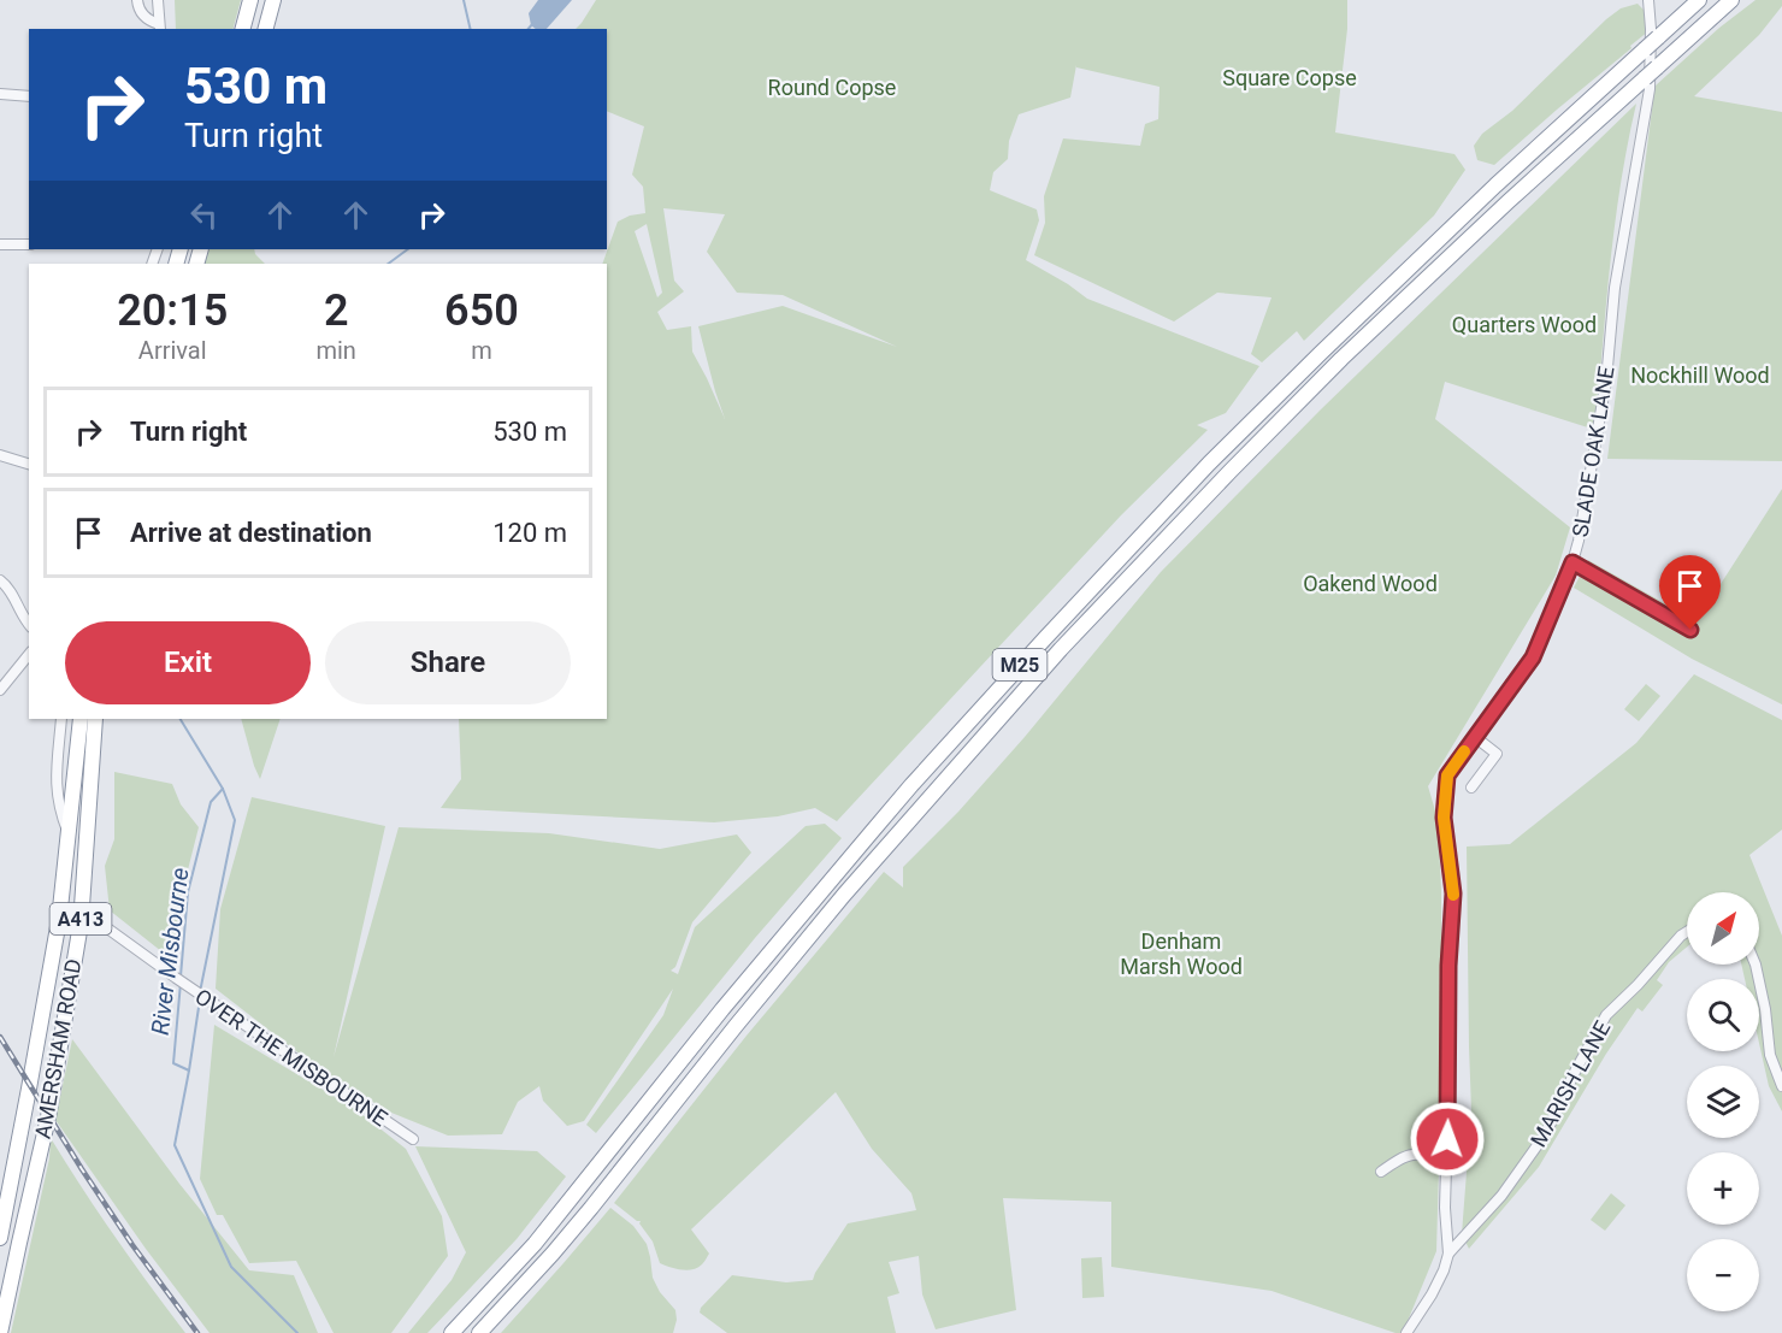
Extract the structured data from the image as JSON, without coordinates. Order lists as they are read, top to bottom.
{
  "streets": {
    "highway": ["M25", "A413", "AMERSHAM ROAD"],
    "street": ["SLADE OAK LANE", "OVER THE MISBOURNE", "MARISH LANE"]
  },
  "crossings": [
    ["SLADE OAK LANE", "M25"],
    ["SLADE OAK LANE", "MARISH LANE"],
    ["A413", "OVER THE MISBOURNE"],
    ["AMERSHAM ROAD", "OVER THE MISBOURNE"]
  ],
  "water": ["River Misbourne"],
  "parks": [
    "Square Copse",
    "Round Copse",
    "Quarters Wood",
    "Nockhill Wood",
    "Oakend Wood",
    "Denham Marsh Wood"
  ],
  "north": "top right",
  "page": {
    "turn": ["530 m", "Turn right"],
    "eta": [
      "20:15",
      "Arrival",
      "2",
      "min",
      "650",
      "m"
    ],
    "list": [
      {
        "name": "Turn right",
        "value": "530 m"
      },
      {
        "name": "Arrive at destination",
        "value": "120 m"
      }
    ],
    "buttons": ["Exit", "Share"],
    "map_buttons": ["+", "−"]
  }
}
